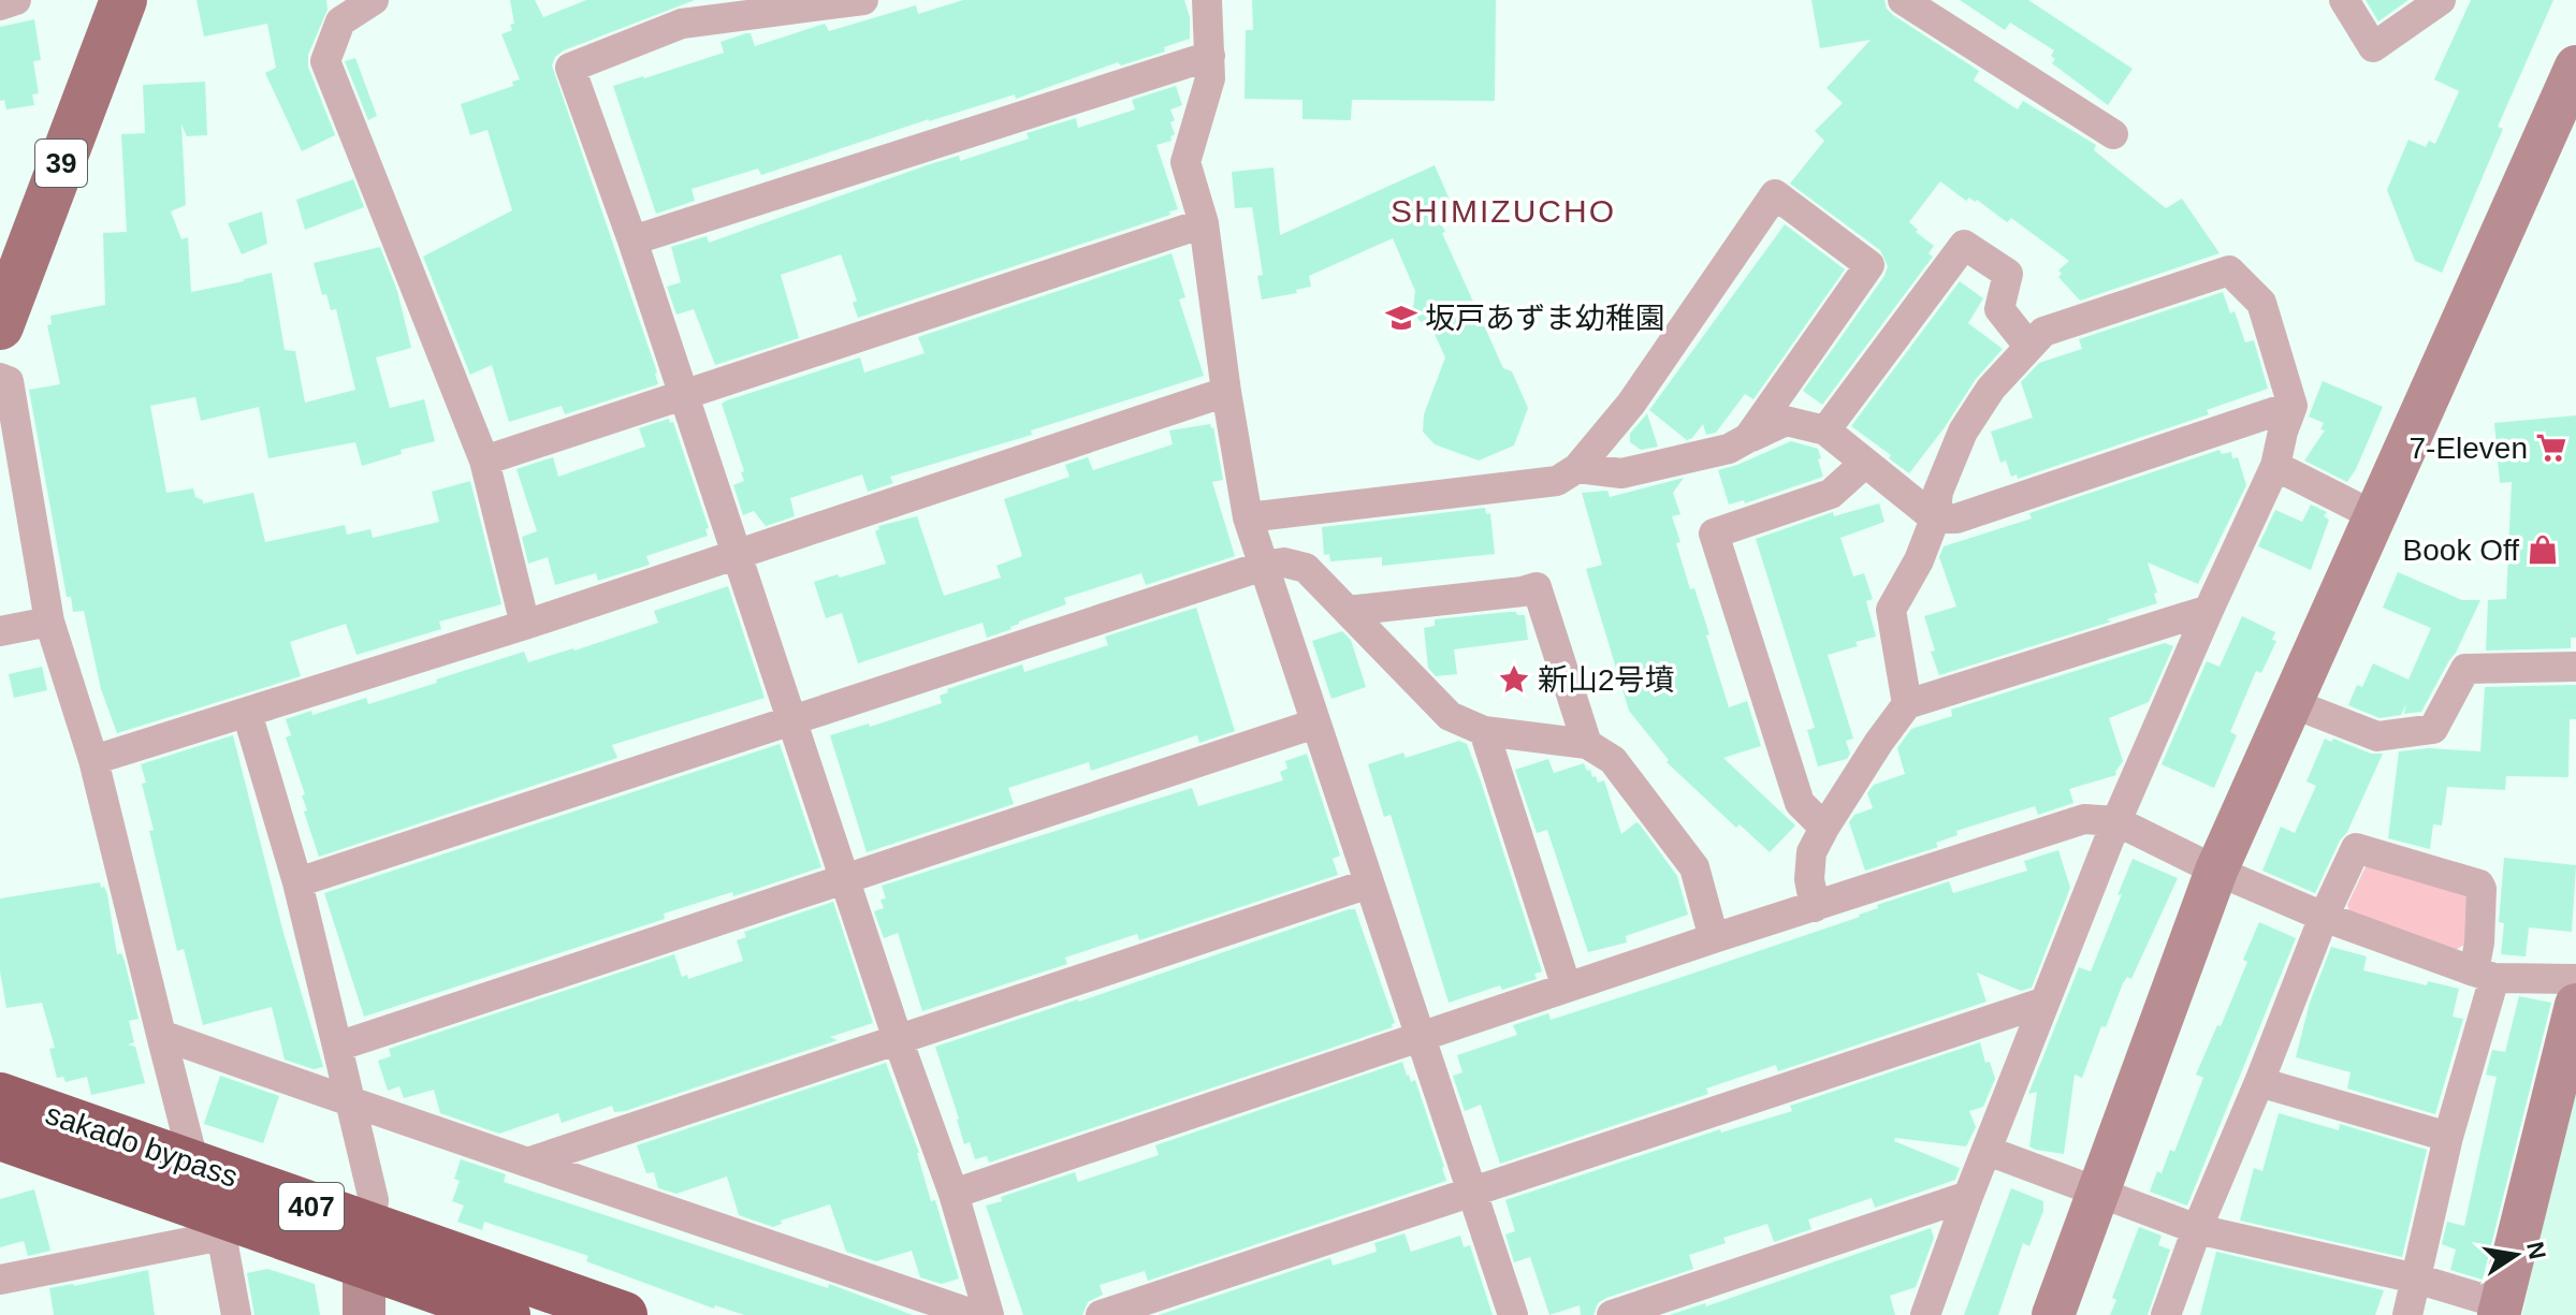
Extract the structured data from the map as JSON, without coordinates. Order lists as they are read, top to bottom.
{
  "streets": {
    "highway": ["sakado bypass", "407"],
    "main road": ["39"]
  },
  "districts": ["SHIMIZUCHO"],
  "places": {
    "school or university": ["坂戸あずま幼稚園"],
    "supermarket": ["7-Eleven"],
    "shop": ["Book Off"],
    "place": ["新山2号墳"]
  },
  "north": "right"
}
